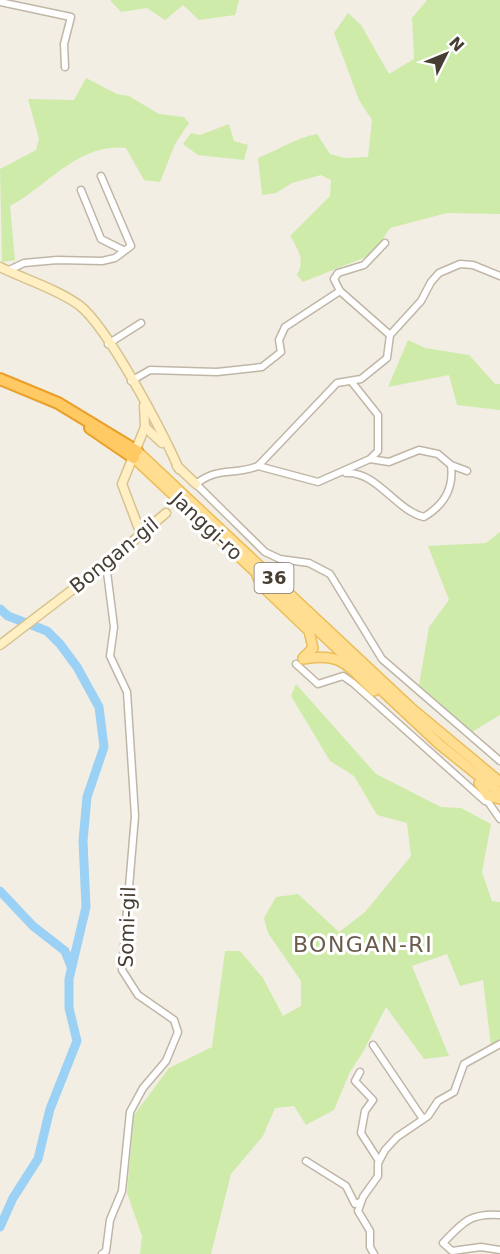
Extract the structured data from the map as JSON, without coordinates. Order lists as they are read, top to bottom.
{
  "streets": {
    "highway": ["Janggi-ro", "36"],
    "street": ["Bongan-gil", "Somi-gil"]
  },
  "crossings": [
    ["Bongan-gil", "Somi-gil"]
  ],
  "districts": ["BONGAN-RI"],
  "north": "top right"
}
